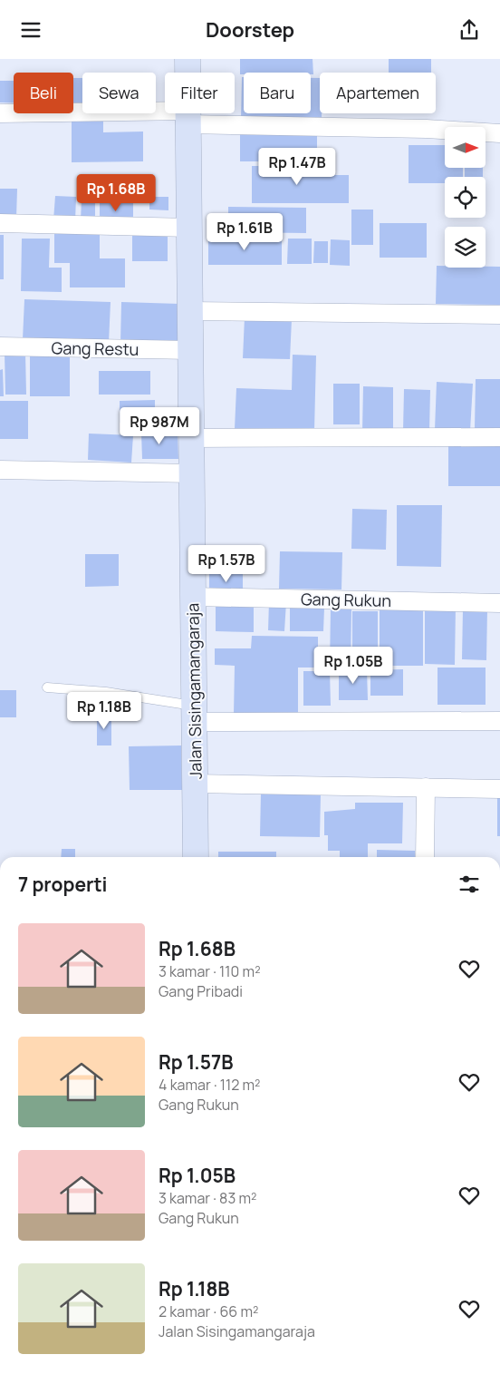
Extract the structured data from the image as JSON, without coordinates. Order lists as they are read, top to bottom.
{
  "streets": {
    "street": ["Gang Restu", "Gang Rukun", "Jalan Sisingamangaraja"]
  },
  "crossings": [
    ["Gang Restu", "Jalan Sisingamangaraja"],
    ["Gang Rukun", "Jalan Sisingamangaraja"]
  ],
  "north": "right",
  "page": {
    "header": "Doorstep",
    "chip": [
      "Beli",
      "Sewa",
      "Filter",
      "Baru",
      "Apartemen"
    ],
    "price": [
      "Rp 1.47B",
      "Rp 1.68B",
      "Rp 1.61B",
      "Rp 987M",
      "Rp 1.57B",
      "Rp 1.05B",
      "Rp 1.18B"
    ],
    "heading": "7 properti",
    "list": [
      {
        "name": "Rp 1.68B",
        "note": "3 kamar · 110 m² · Gang Pribadi"
      },
      {
        "name": "Rp 1.57B",
        "note": "4 kamar · 112 m² · Gang Rukun"
      },
      {
        "name": "Rp 1.05B",
        "note": "3 kamar · 83 m² · Gang Rukun"
      },
      {
        "name": "Rp 1.18B",
        "note": "2 kamar · 66 m² · Jalan Sisingamangaraja"
      }
    ]
  }
}
